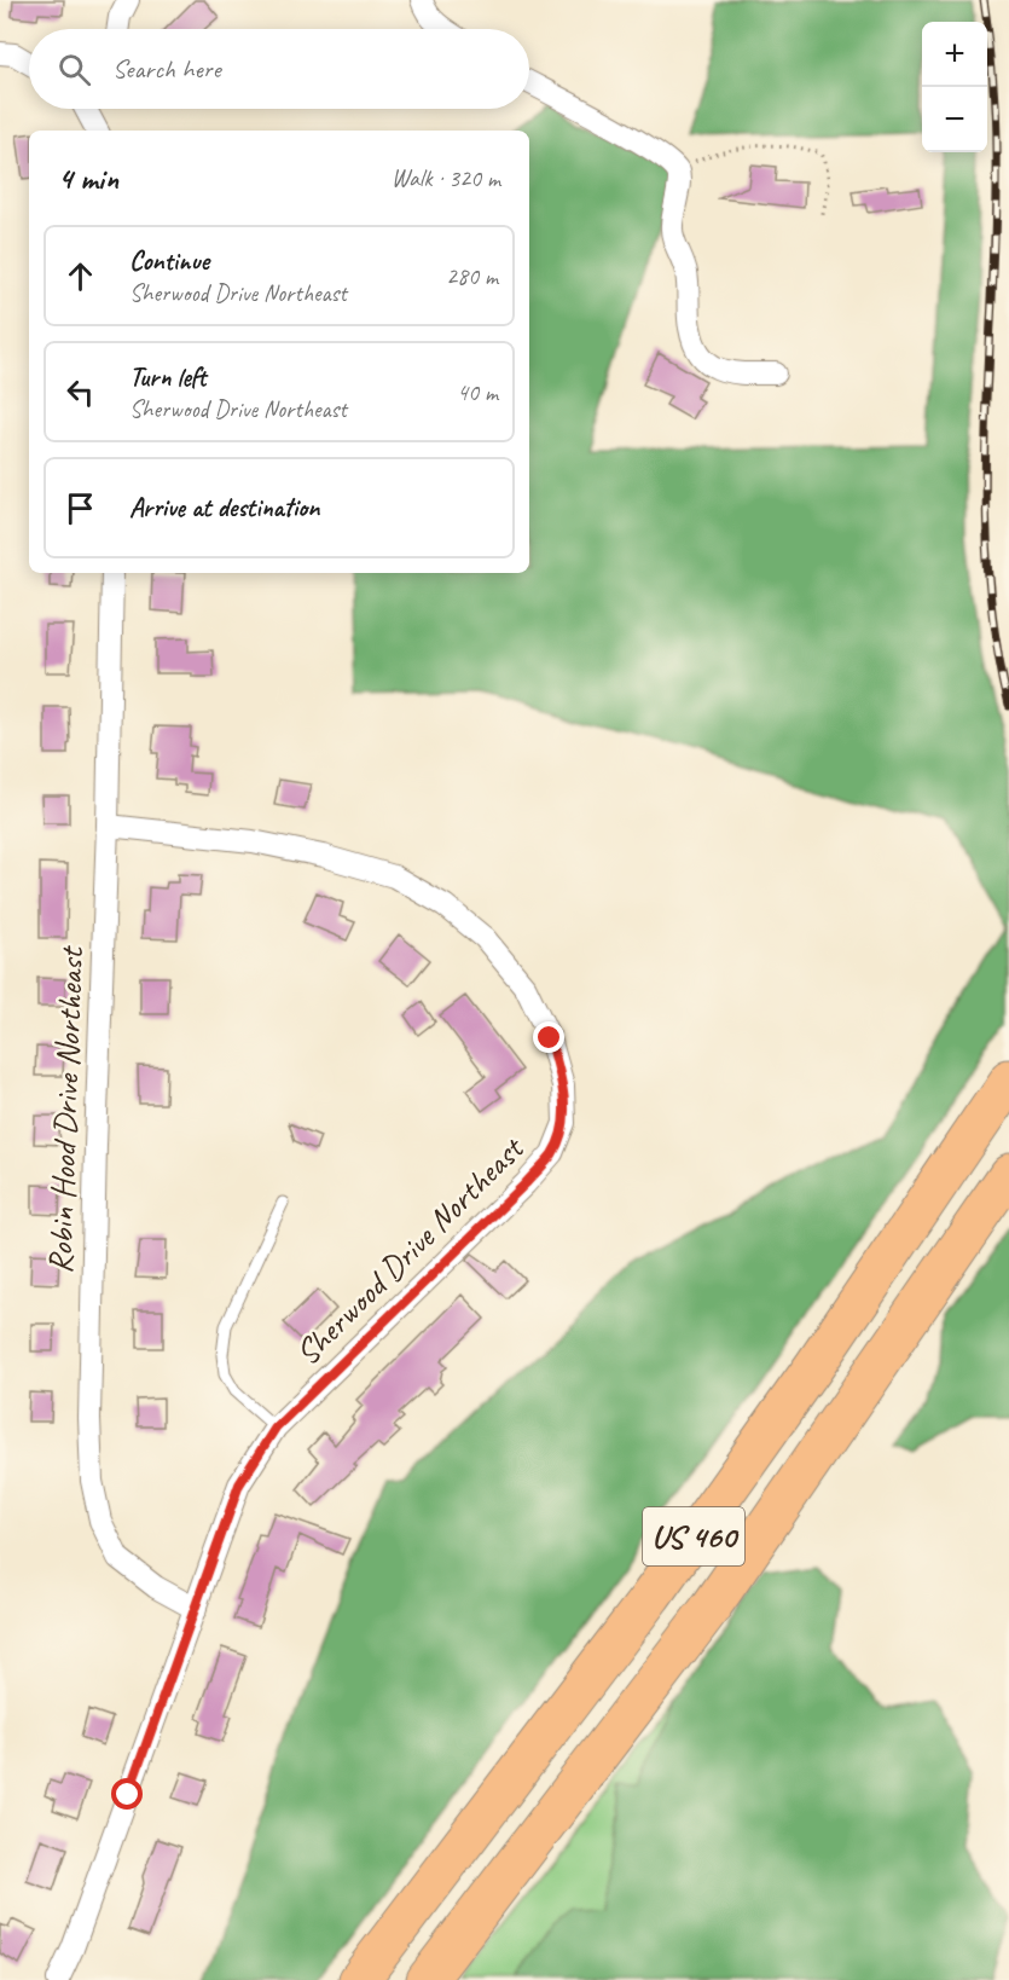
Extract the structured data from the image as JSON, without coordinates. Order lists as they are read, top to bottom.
{
  "streets": {
    "highway": ["US 460"],
    "street": ["Robin Hood Drive Northeast", "Sherwood Drive Northeast"]
  },
  "crossings": [
    ["Robin Hood Drive Northeast", "Sherwood Drive Northeast"]
  ],
  "page": {
    "map_buttons": ["+", "−"],
    "search": "Search here",
    "heading": ["4 min", "Walk · 320 m"],
    "list": [
      ["Continue", "Sherwood Drive Northeast", "280 m"],
      ["Turn left", "Sherwood Drive Northeast", "40 m"],
      "Arrive at destination"
    ]
  }
}
